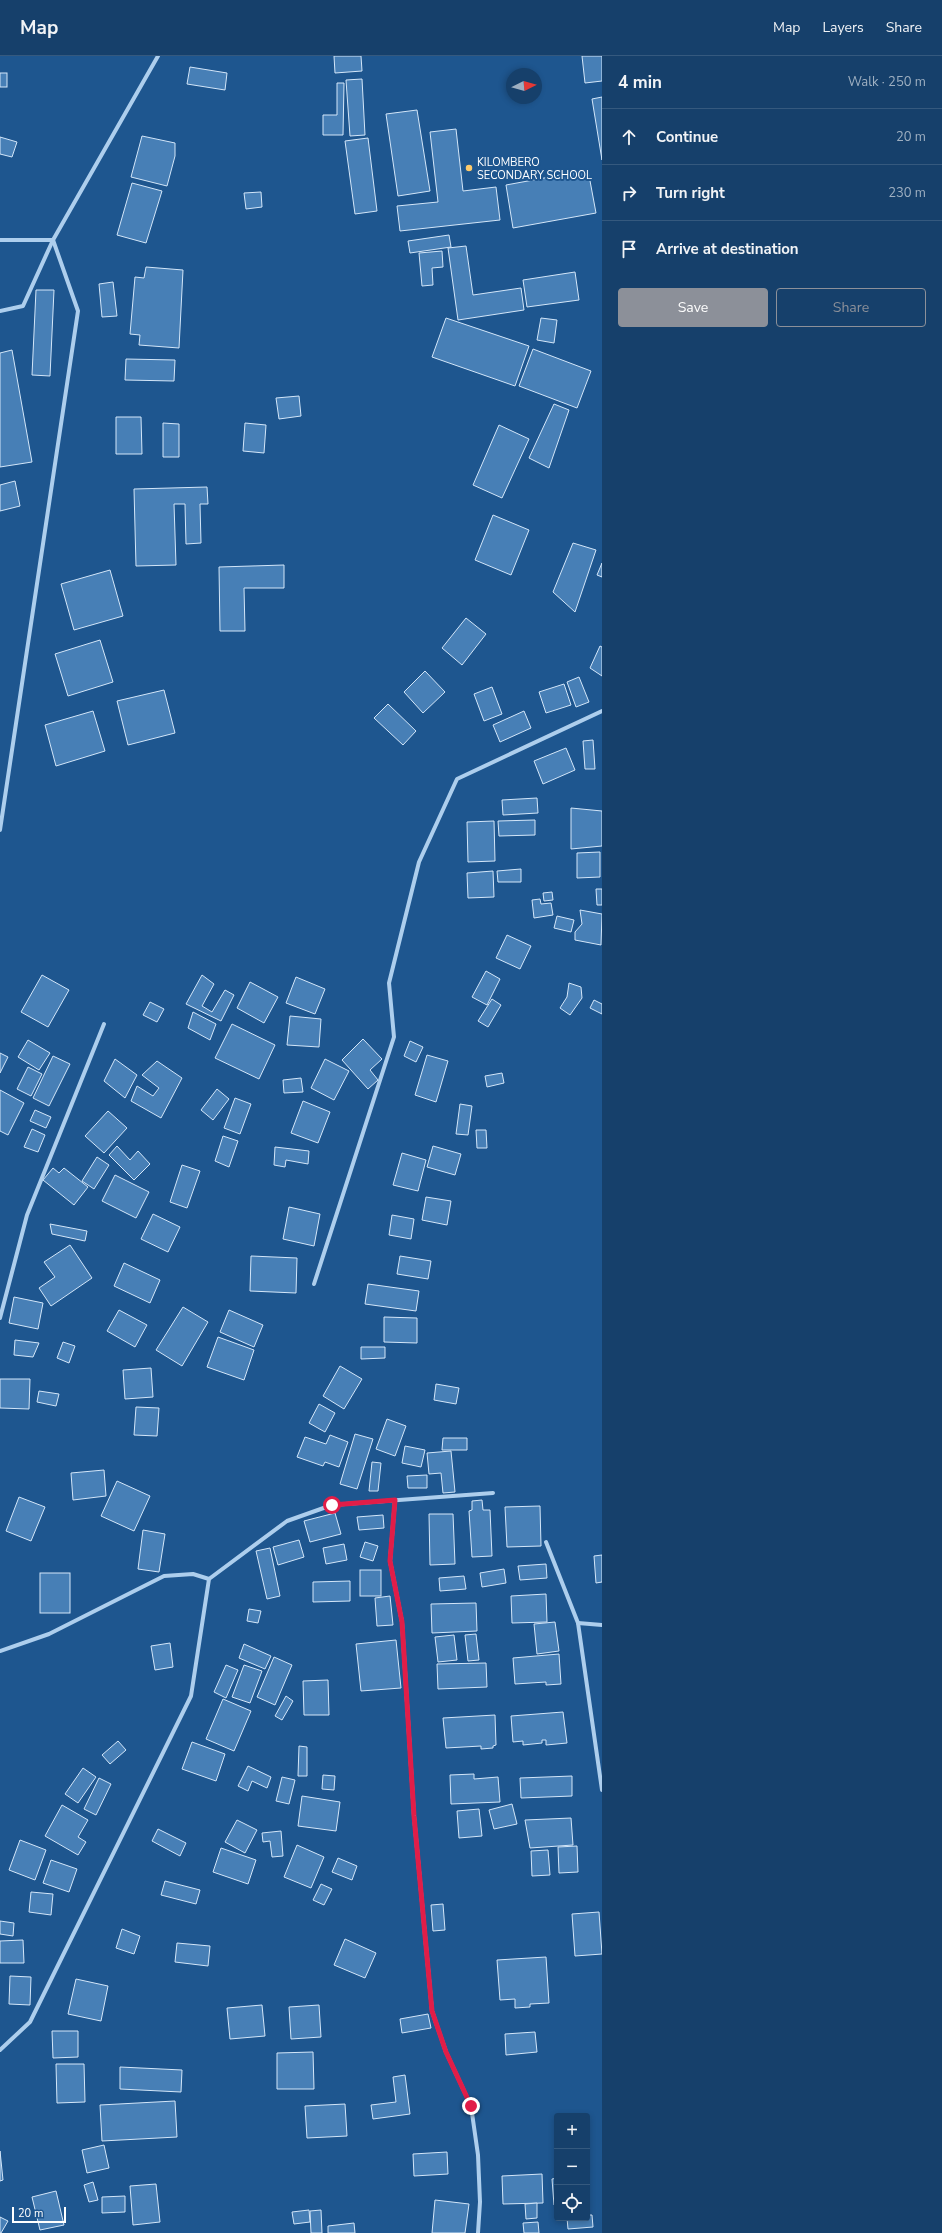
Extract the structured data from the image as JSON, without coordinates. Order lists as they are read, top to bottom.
{
  "places": ["KILOMBERO SECONDARY SCHOOL"],
  "scale_bar": "20 m",
  "north": "right",
  "page": {
    "header": "Map",
    "nav": ["Map", "Layers", "Share"],
    "heading": ["4 min", "Walk · 250 m"],
    "list": [
      ["Continue", "20 m"],
      ["Turn right", "230 m"],
      "Arrive at destination"
    ],
    "buttons": ["Save", "Share"],
    "map_buttons": ["+", "−"],
    "scale": "20 m"
  }
}
